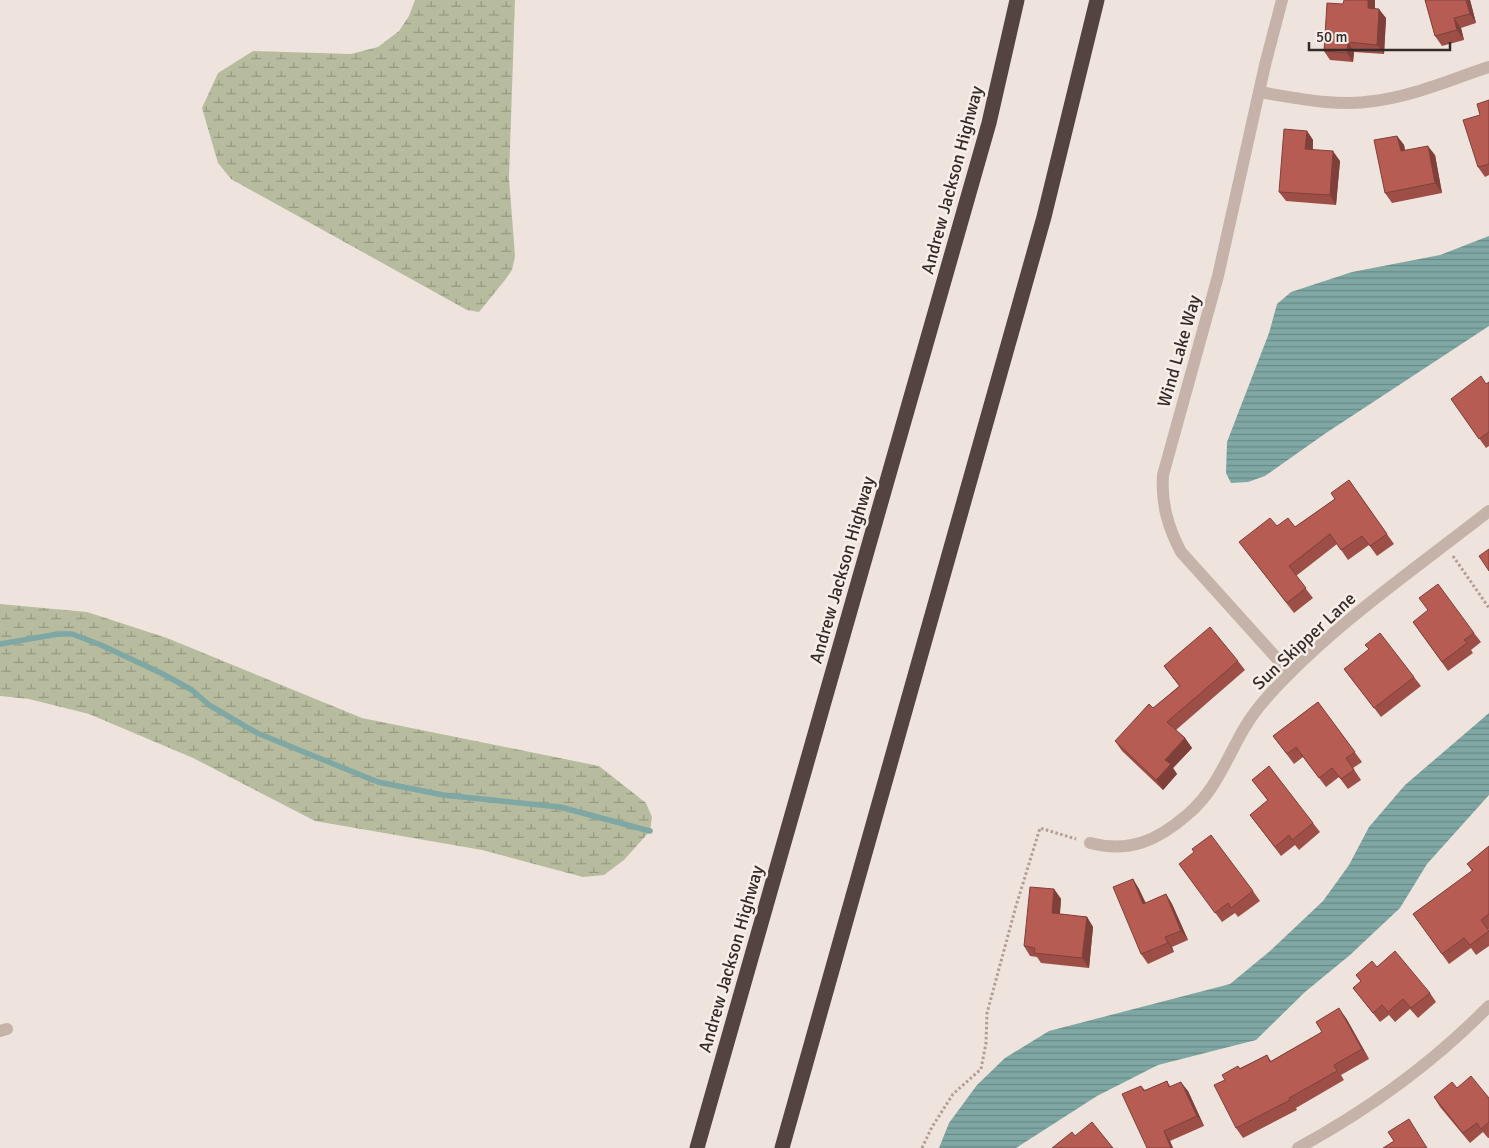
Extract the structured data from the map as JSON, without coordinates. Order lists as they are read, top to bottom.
{
  "streets": {
    "highway": ["Andrew Jackson Highway"],
    "street": ["Wind Lake Way", "Sun Skipper Lane"]
  },
  "crossings": [
    ["Wind Lake Way", "Sun Skipper Lane"]
  ],
  "scale_bar": "50 m"
}
